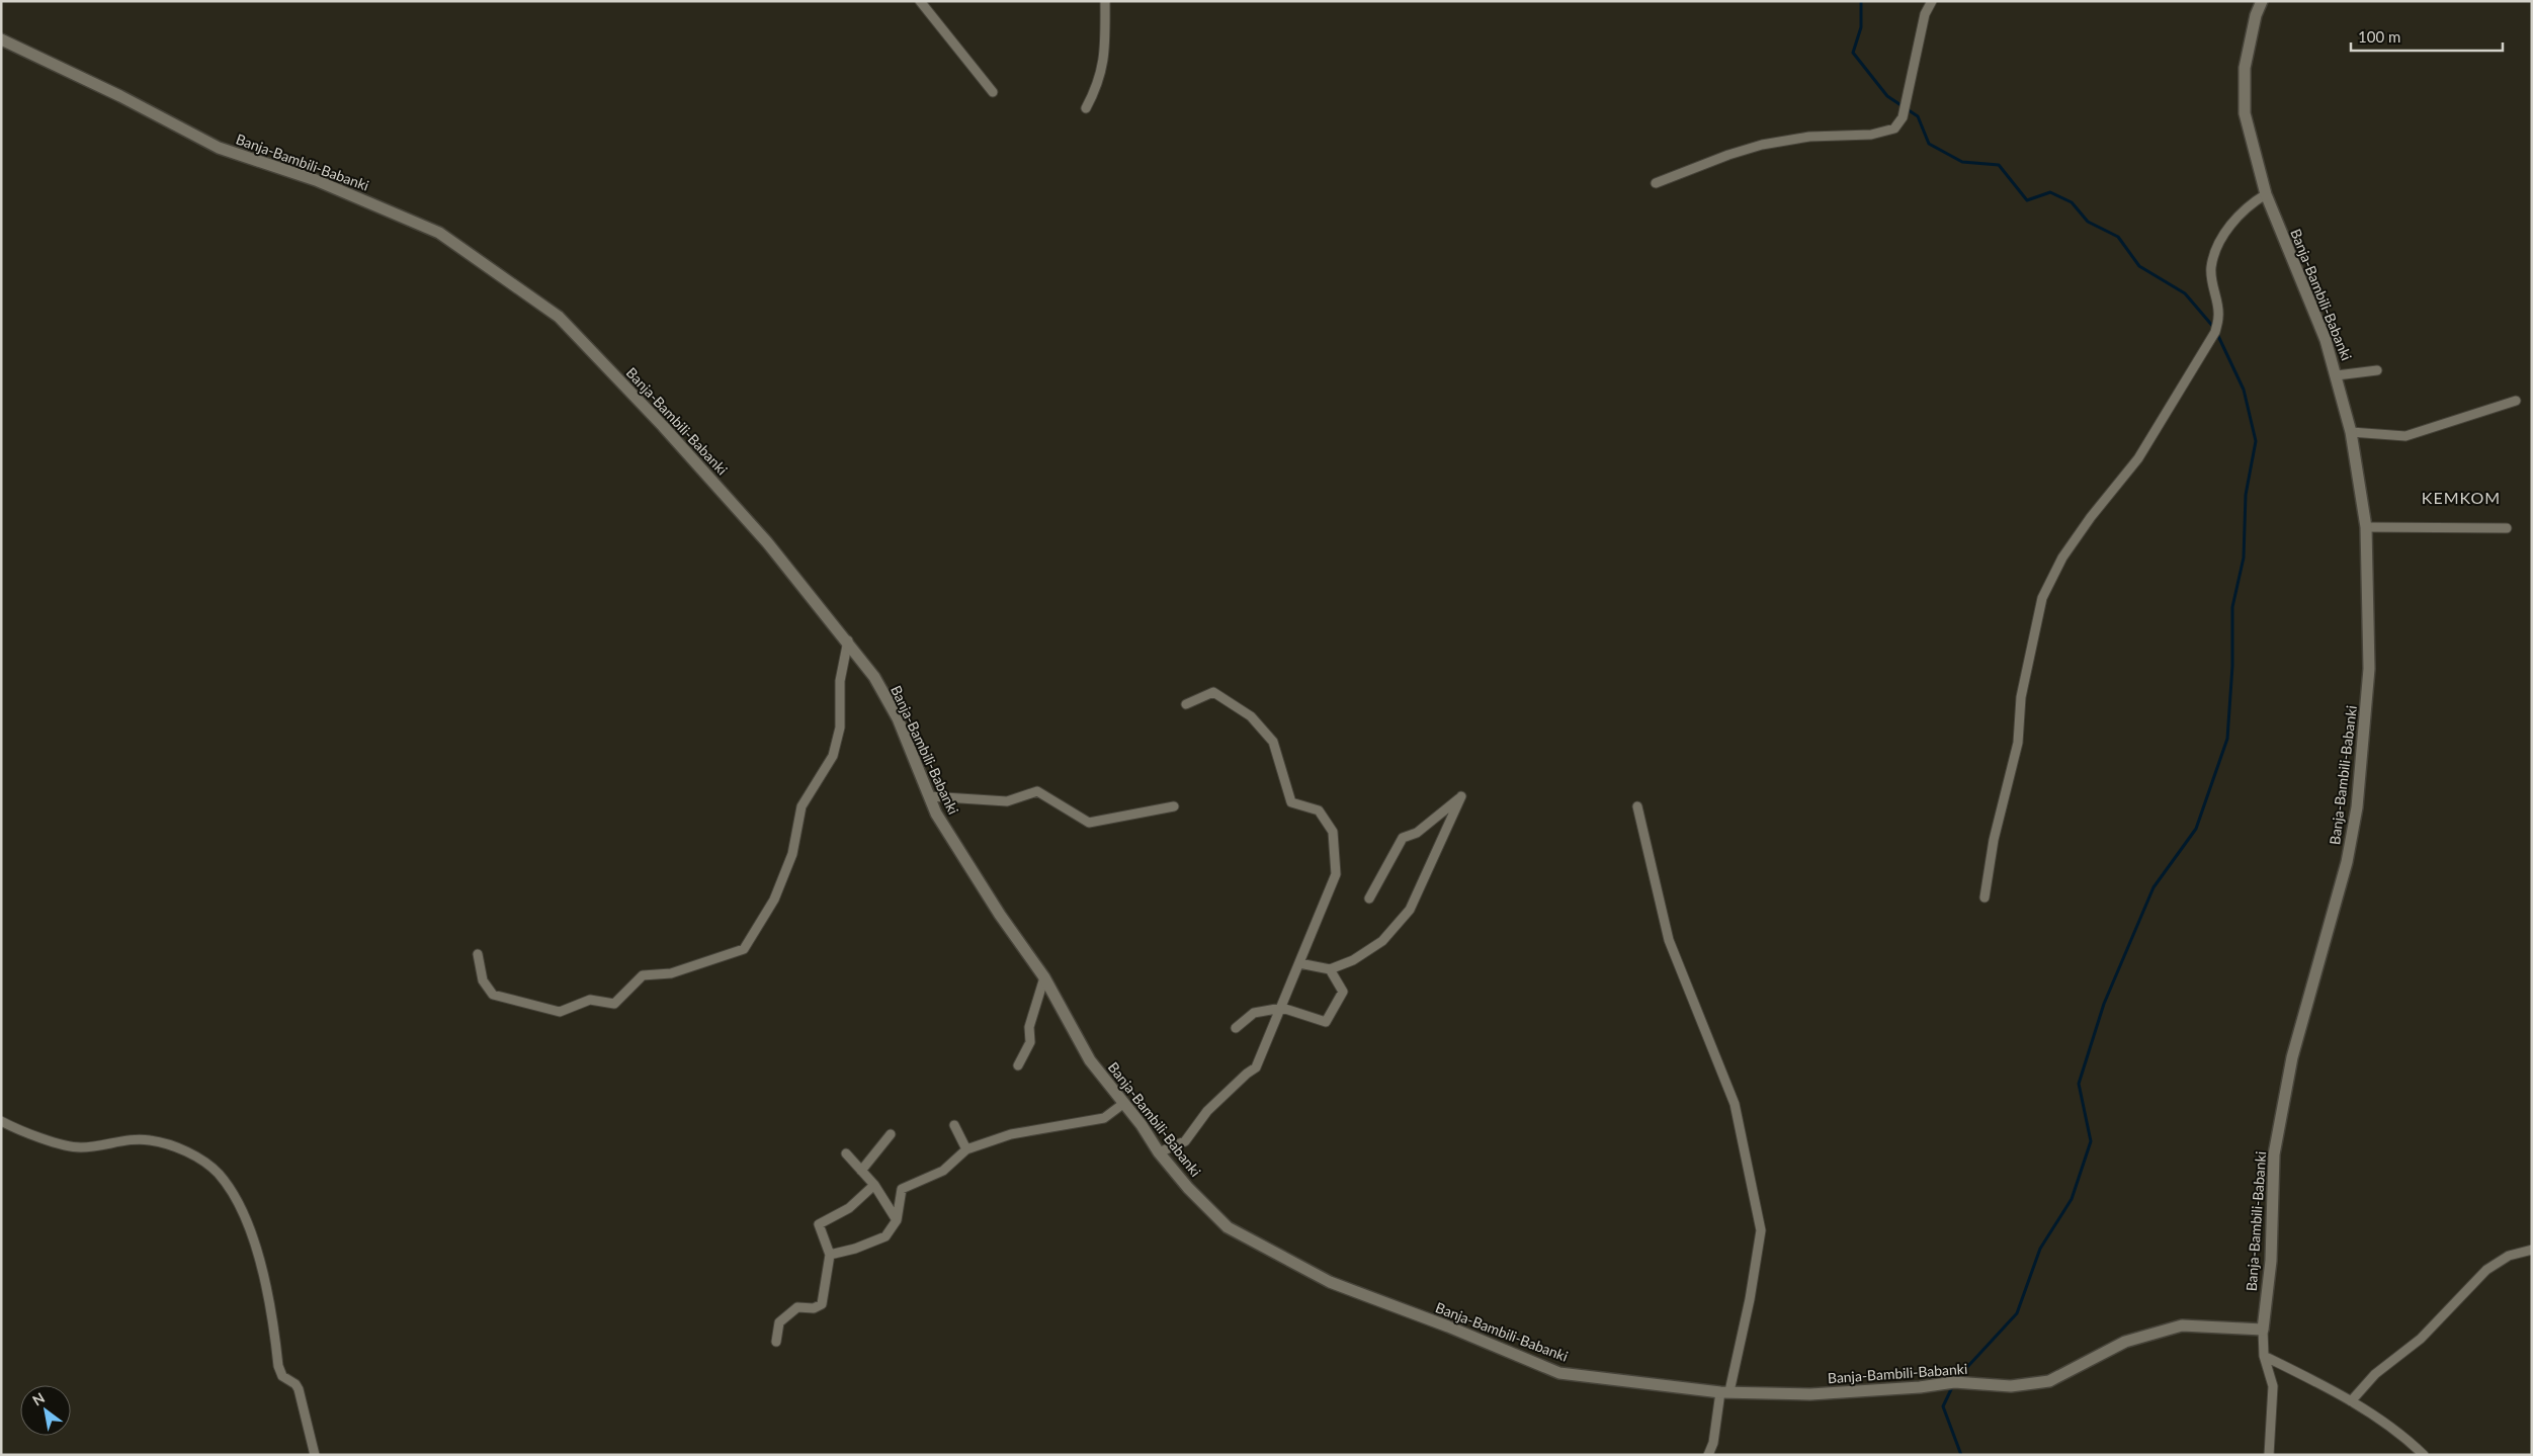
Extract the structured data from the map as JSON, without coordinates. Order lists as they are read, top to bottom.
{
  "streets": {
    "street": ["Banja-Bambili-Babanki"]
  },
  "districts": ["KEMKOM"],
  "scale_bar": "100 m",
  "north": "top left"
}
